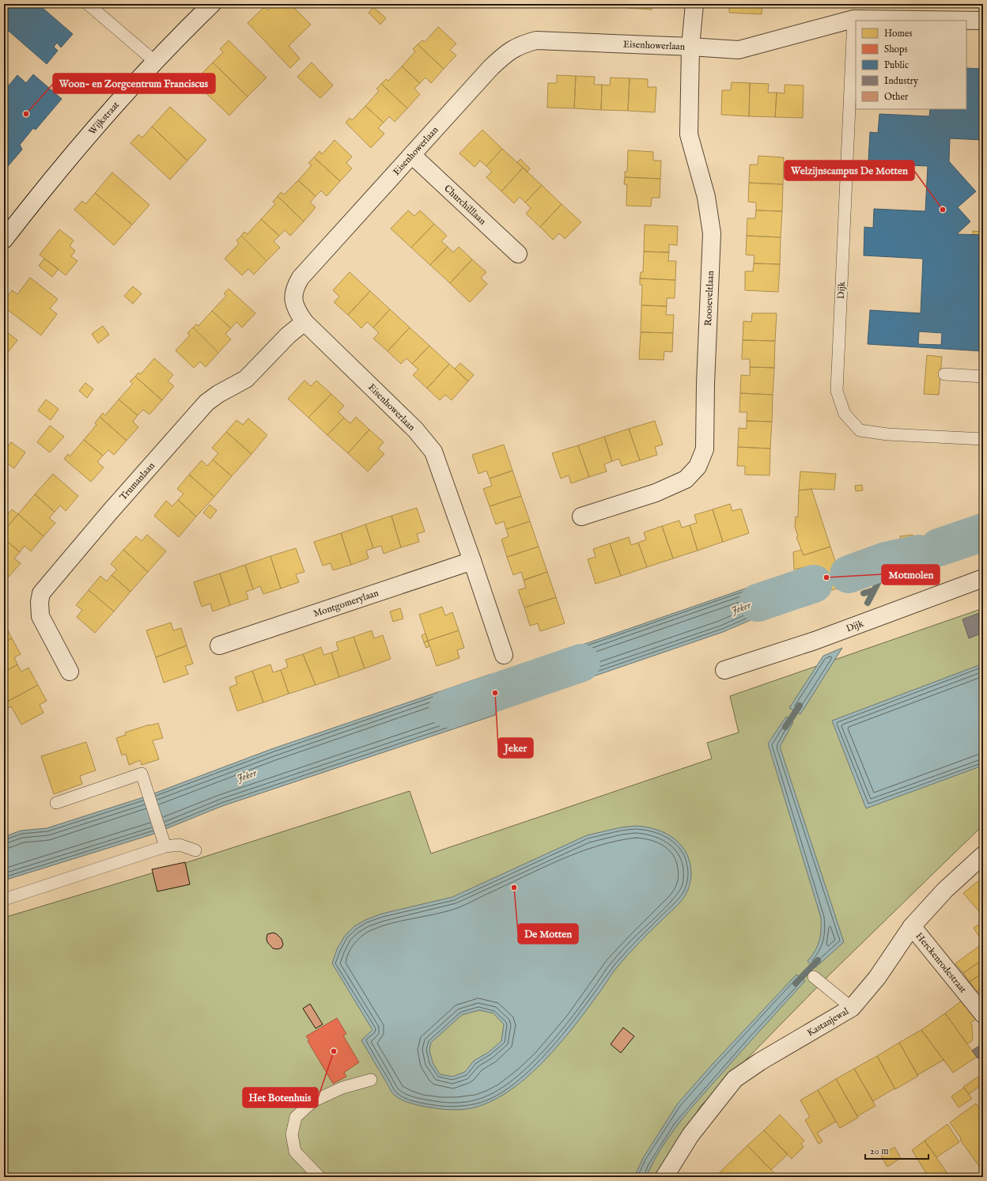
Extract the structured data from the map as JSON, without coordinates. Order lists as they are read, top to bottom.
{
  "streets": {
    "street": [
      "Eisenhowerlaan",
      "Wijkstraat",
      "Churchilllaan",
      "Dijk",
      "Rooseveltlaan",
      "Trumanlaan",
      "Montgomerylaan",
      "Herckenrodestraat",
      "Kastanjewal"
    ]
  },
  "crossings": [
    ["Eisenhowerlaan", "Churchilllaan"],
    ["Eisenhowerlaan", "Dijk"],
    ["Eisenhowerlaan", "Rooseveltlaan"],
    ["Eisenhowerlaan", "Trumanlaan"],
    ["Eisenhowerlaan", "Montgomerylaan"],
    ["Herckenrodestraat", "Kastanjewal"]
  ],
  "water": ["Jeker"],
  "places": [
    "Woon- en Zorgcentrum Franciscus",
    "Welzijnscampus De Motten",
    "Motmolen",
    "Jeker",
    "De Motten",
    "Het Botenhuis"
  ],
  "legend": [
    "Homes",
    "Shops",
    "Public",
    "Industry",
    "Other"
  ],
  "scale_bar": "20 m"
}
